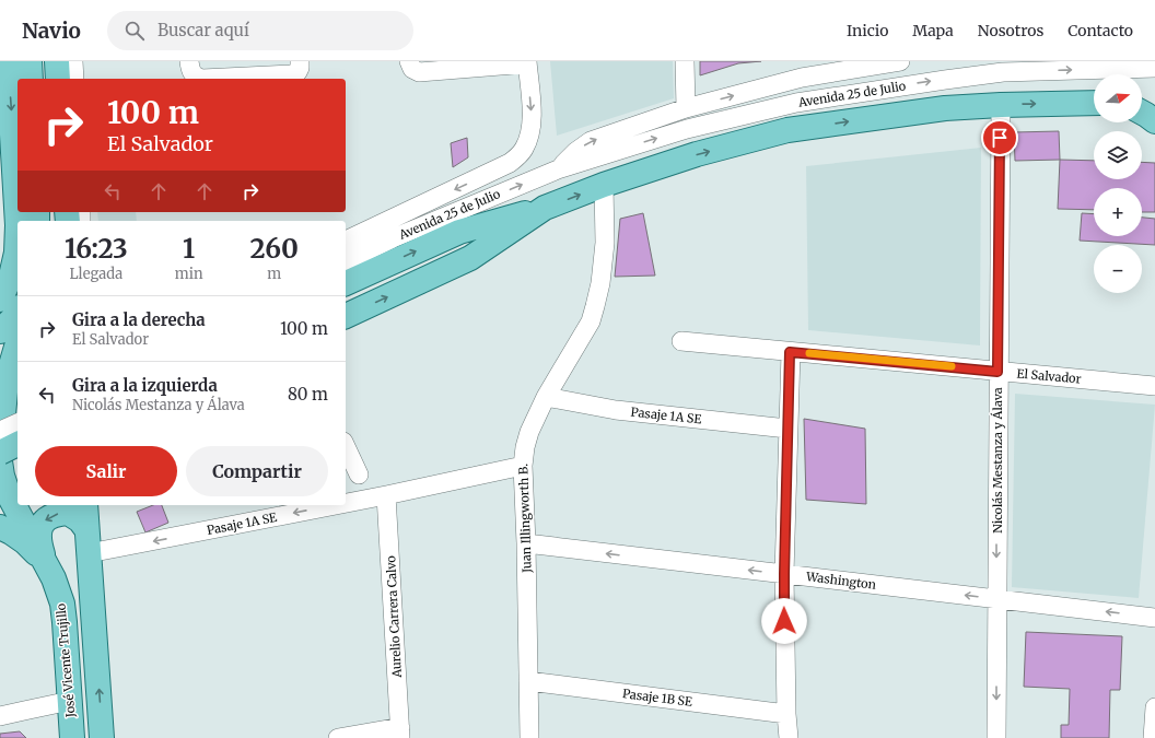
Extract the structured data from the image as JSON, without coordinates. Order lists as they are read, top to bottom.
{
  "streets": {
    "main road": ["Avenida 25 de Julio", "José Vicente Trujillo"],
    "street": [
      "El Salvador",
      "Pasaje 1A SE",
      "Nicolás Mestanza y Álava",
      "Juan Illingworth B.",
      "Washington",
      "Aurelio Carrera Calvo",
      "Pasaje 1B SE"
    ]
  },
  "crossings": [
    ["Avenida 25 de Julio", "Nicolás Mestanza y Álava"],
    ["Avenida 25 de Julio", "Juan Illingworth B."],
    ["El Salvador", "Nicolás Mestanza y Álava"],
    ["Pasaje 1A SE", "Juan Illingworth B."],
    ["Pasaje 1A SE", "Aurelio Carrera Calvo"],
    ["Nicolás Mestanza y Álava", "Washington"],
    ["Juan Illingworth B.", "Washington"],
    ["Juan Illingworth B.", "Pasaje 1B SE"]
  ],
  "one_way": ["Pasaje 1A SE", "Nicolás Mestanza y Álava", "Washington"],
  "north": "right",
  "page": {
    "header": "Navio",
    "search": "Buscar aquí",
    "nav": [
      "Inicio",
      "Mapa",
      "Nosotros",
      "Contacto"
    ],
    "map_buttons": ["+", "−"],
    "turn": ["100 m", "El Salvador"],
    "eta": [
      "16:23",
      "Llegada",
      "1",
      "min",
      "260",
      "m"
    ],
    "list": [
      {
        "name": "Gira a la derecha",
        "note": "El Salvador",
        "value": "100 m"
      },
      {
        "name": "Gira a la izquierda",
        "note": "Nicolás Mestanza y Álava",
        "value": "80 m"
      }
    ],
    "buttons": ["Salir", "Compartir"]
  }
}
